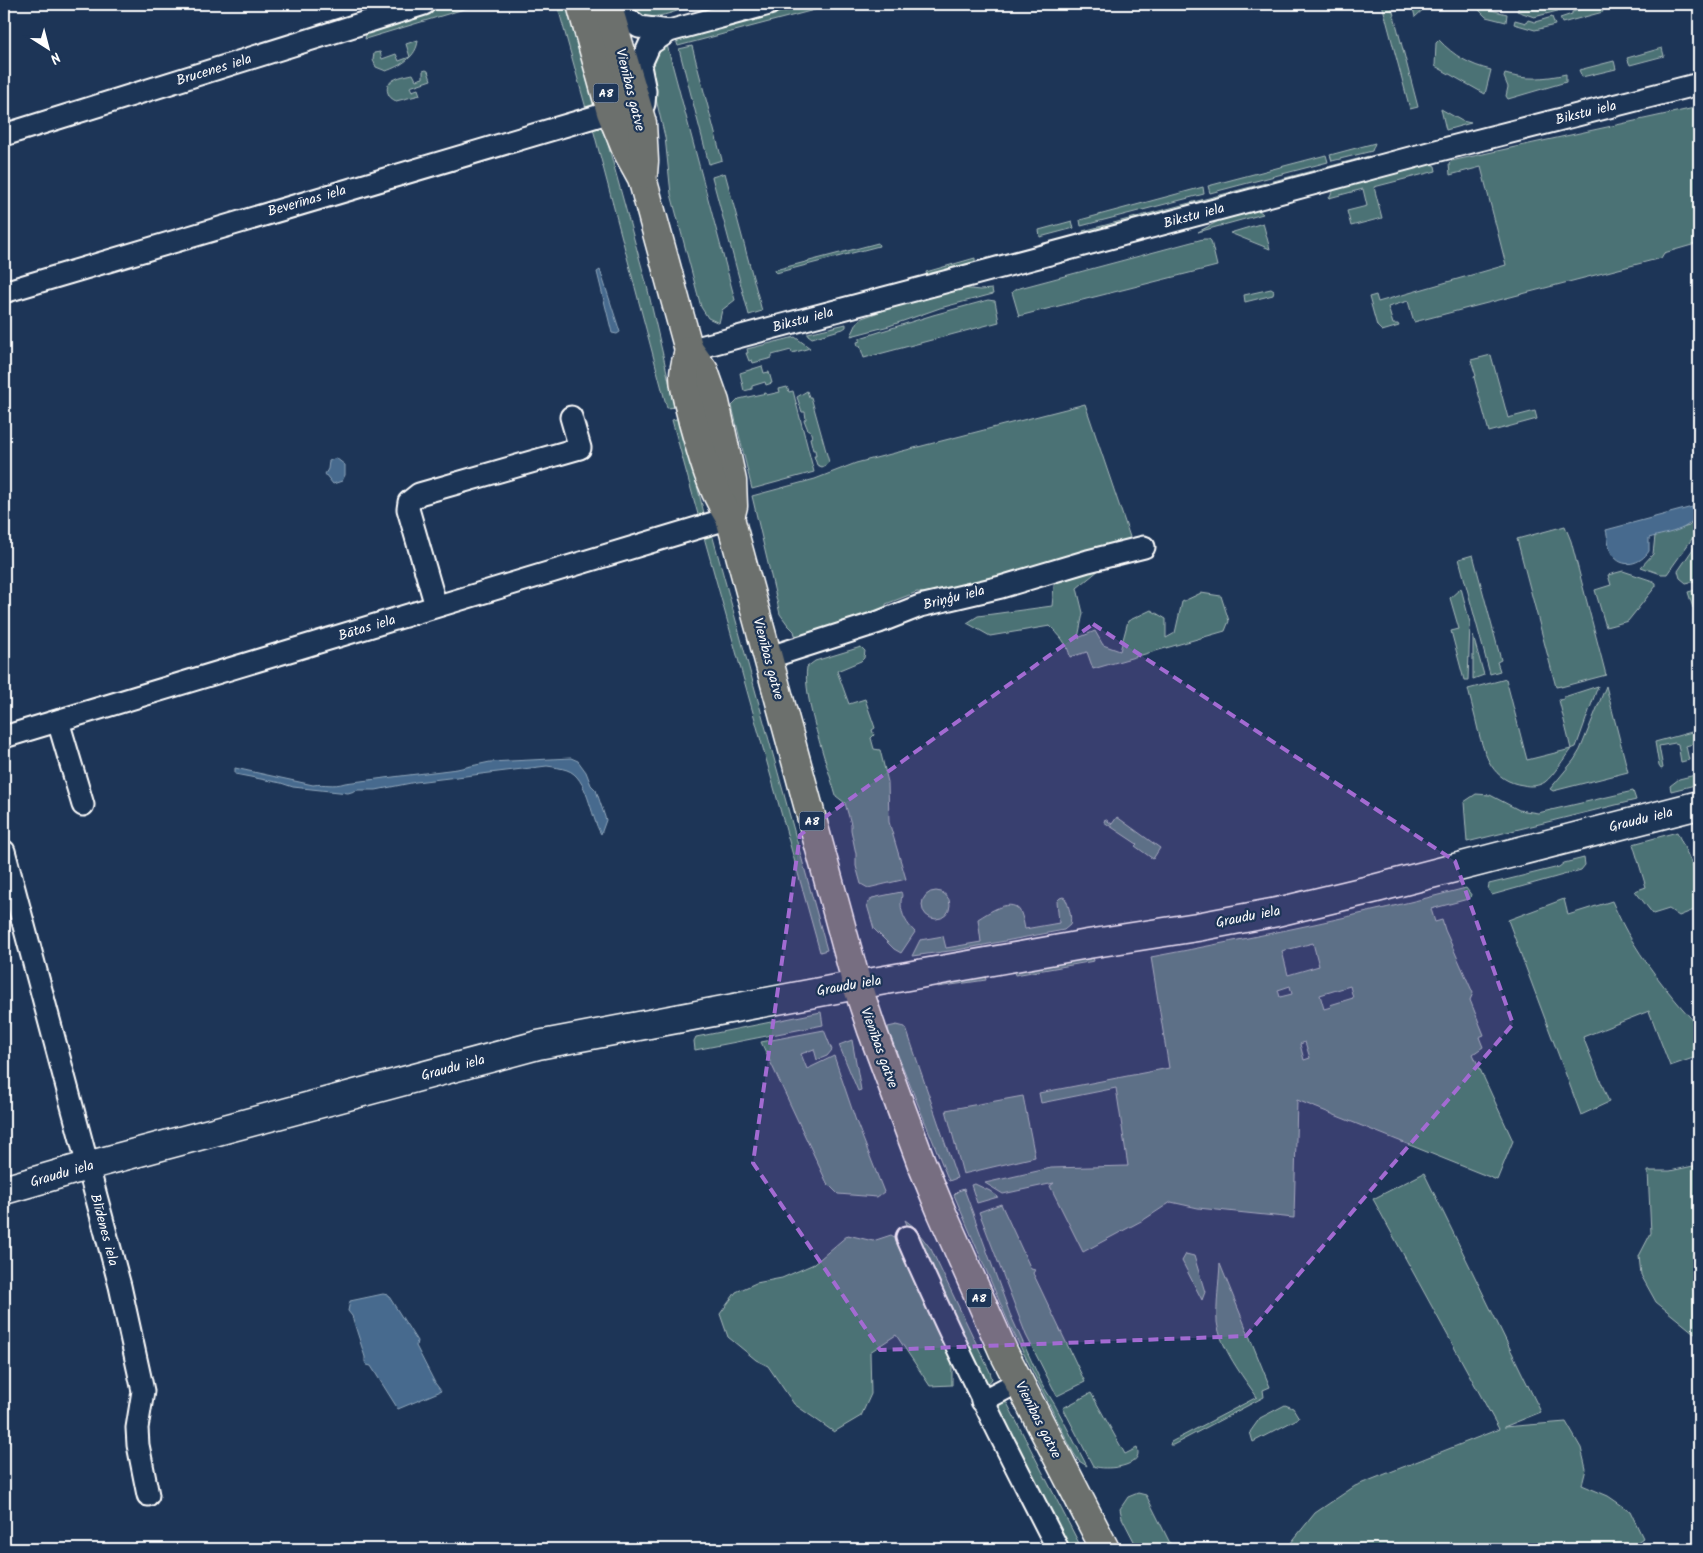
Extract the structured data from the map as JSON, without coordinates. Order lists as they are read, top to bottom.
{
  "streets": {
    "highway": ["Vienības gatve", "A8"],
    "main road": ["Graudu iela"],
    "street": [
      "Brucenes iela",
      "Bikstu iela",
      "Beverīnas iela",
      "Briņģu iela",
      "Bātas iela",
      "Blīdenes iela"
    ]
  },
  "crossings": [
    ["Vienības gatve", "Bikstu iela"],
    ["Vienības gatve", "Beverīnas iela"],
    ["Vienības gatve", "Briņģu iela"],
    ["Vienības gatve", "Bātas iela"],
    ["Vienības gatve", "Graudu iela"],
    ["Graudu iela", "Blīdenes iela"]
  ],
  "north": "bottom right"
}
